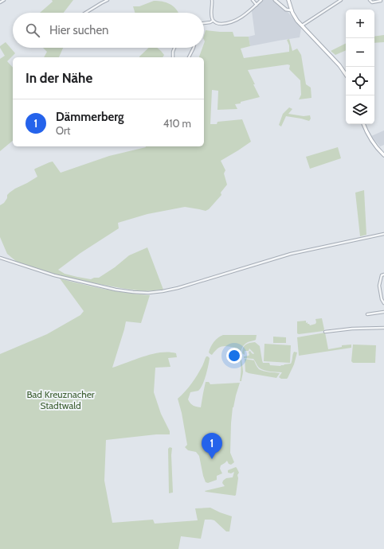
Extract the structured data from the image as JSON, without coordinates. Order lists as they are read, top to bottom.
{
  "parks": ["Bad Kreuznacher Stadtwald"],
  "page": {
    "map_buttons": ["+", "−"],
    "search": "Hier suchen",
    "heading": "In der Nähe",
    "list": [
      {
        "mark": "1",
        "name": "Dämmerberg",
        "note": "Ort",
        "value": "410 m"
      }
    ],
    "pins": "1"
  }
}
